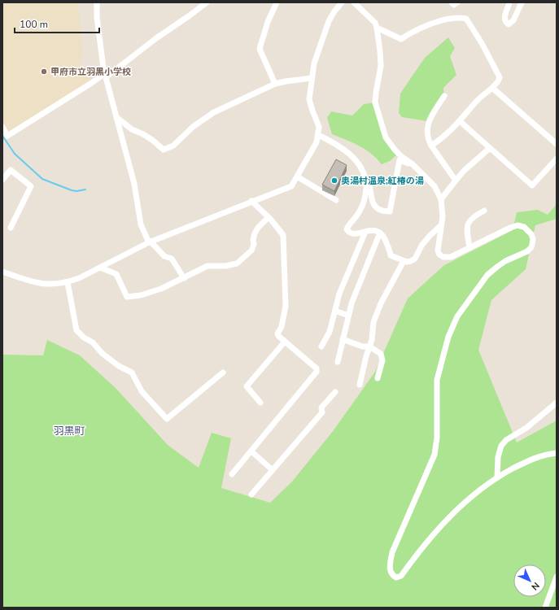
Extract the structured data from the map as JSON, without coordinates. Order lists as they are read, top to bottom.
{
  "districts": ["羽黒町"],
  "places": ["甲府市立羽黒小学校", "奥湯村温泉;紅椿の湯"],
  "scale_bar": "100 m",
  "north": "bottom right"
}
